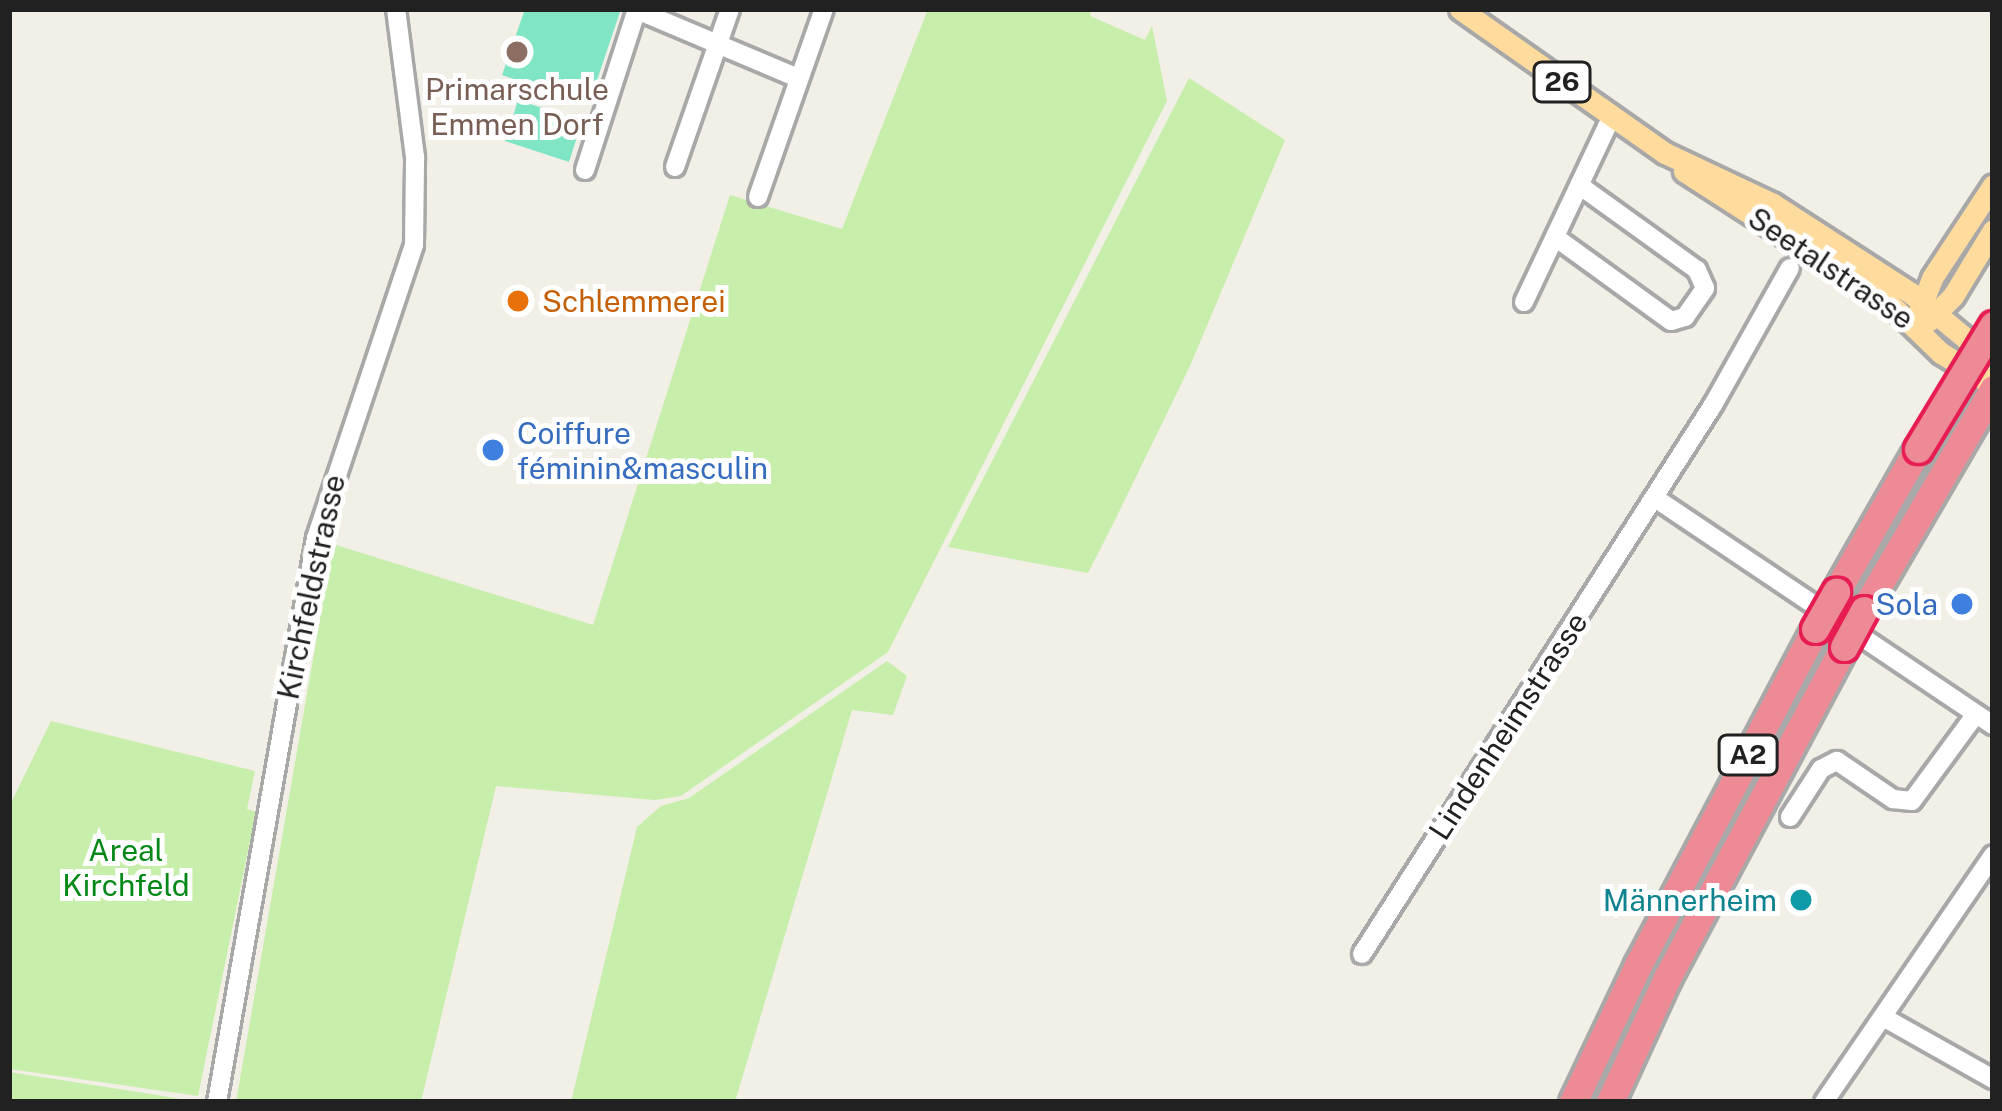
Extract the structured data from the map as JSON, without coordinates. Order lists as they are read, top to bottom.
{
  "streets": {
    "highway": ["A2"],
    "main road": ["26", "Seetalstrasse"],
    "street": ["Kirchfeldstrasse", "Lindenheimstrasse"]
  },
  "crossings": [
    ["Seetalstrasse", "A2"]
  ],
  "parks": ["Areal Kirchfeld"],
  "places": [
    "Primarschule Emmen Dorf",
    "Schlemmerei",
    "Coiffure féminin&masculin",
    "Sola",
    "Männerheim"
  ]
}
